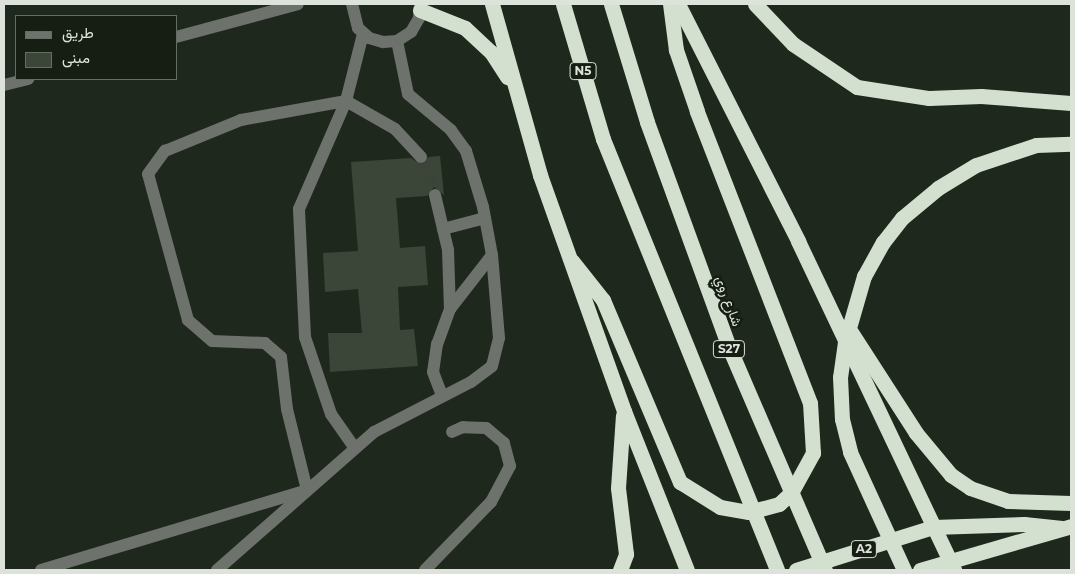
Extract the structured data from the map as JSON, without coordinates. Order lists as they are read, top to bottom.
{
  "streets": {
    "highway": [
      "N5",
      "شارع روي",
      "S27",
      "A2"
    ]
  },
  "crossings": [
    ["N5", "S27"]
  ],
  "legend": ["طريق", "مبنى"]
}
